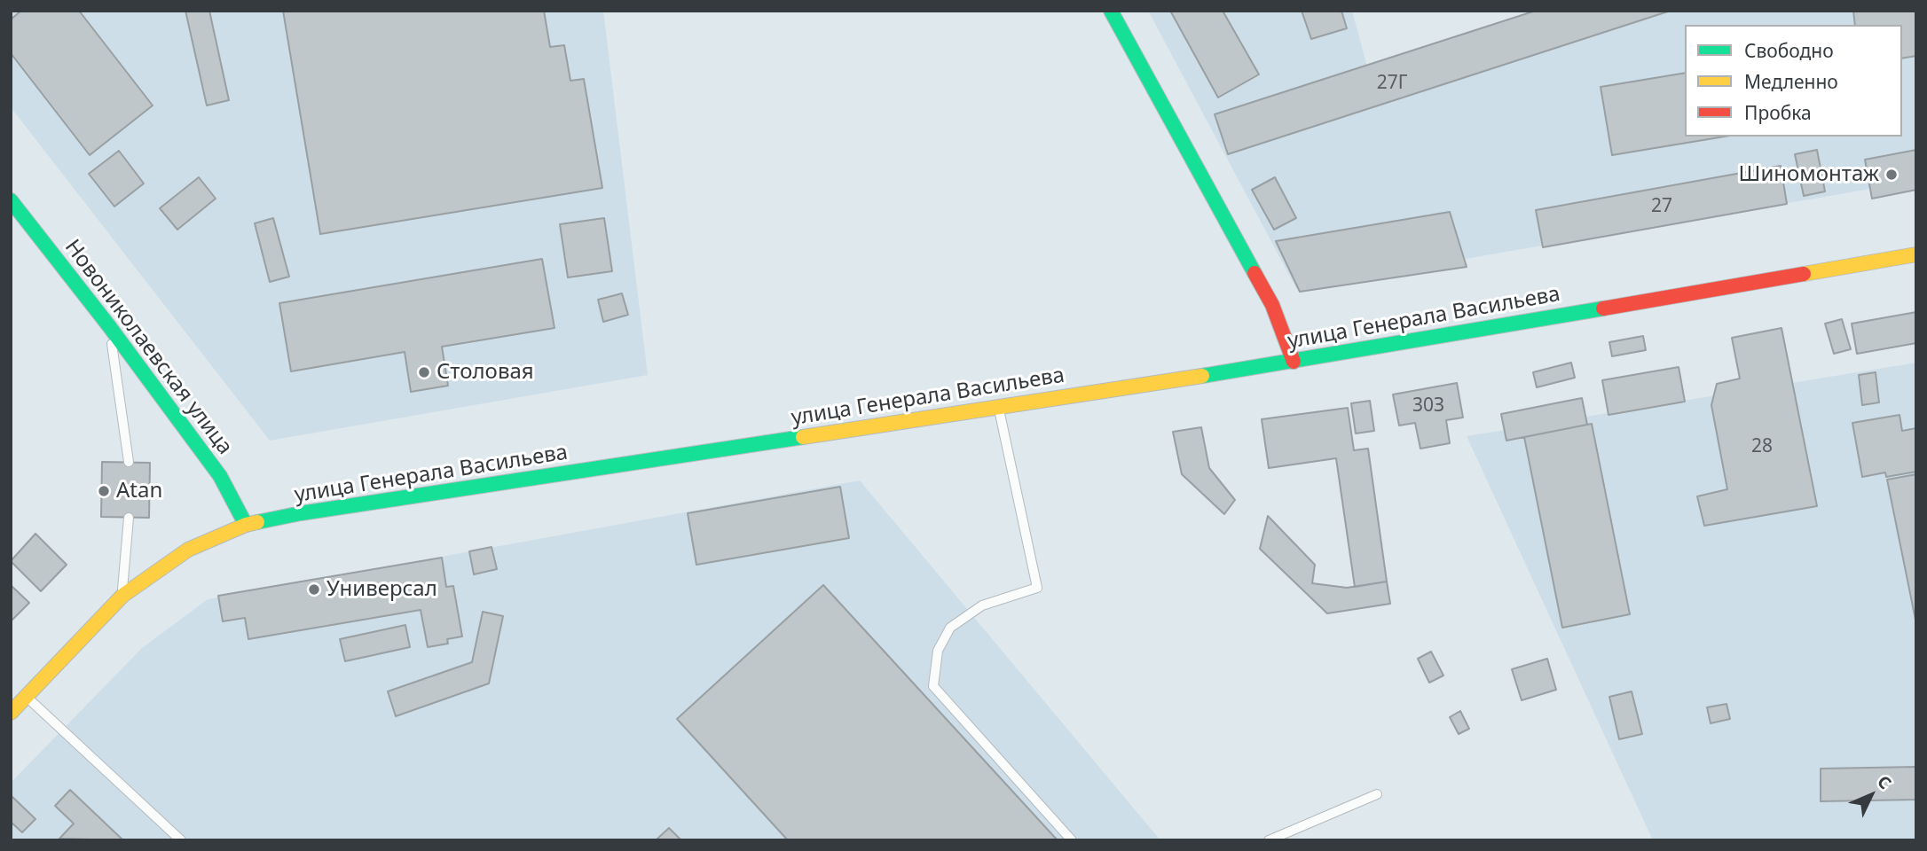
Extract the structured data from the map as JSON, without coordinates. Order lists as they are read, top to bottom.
{
  "streets": {
    "main road": ["улица Генерала Васильева", "Новониколаевская улица"]
  },
  "crossings": [
    ["улица Генерала Васильева", "Новониколаевская улица"]
  ],
  "places": [
    "Шиномонтаж",
    "Столовая",
    "Atan",
    "Универсал"
  ],
  "house_numbers": [
    "27Г",
    "27",
    "30З",
    "28"
  ],
  "legend": ["Свободно", "Медленно", "Пробка"],
  "north": "top right"
}
